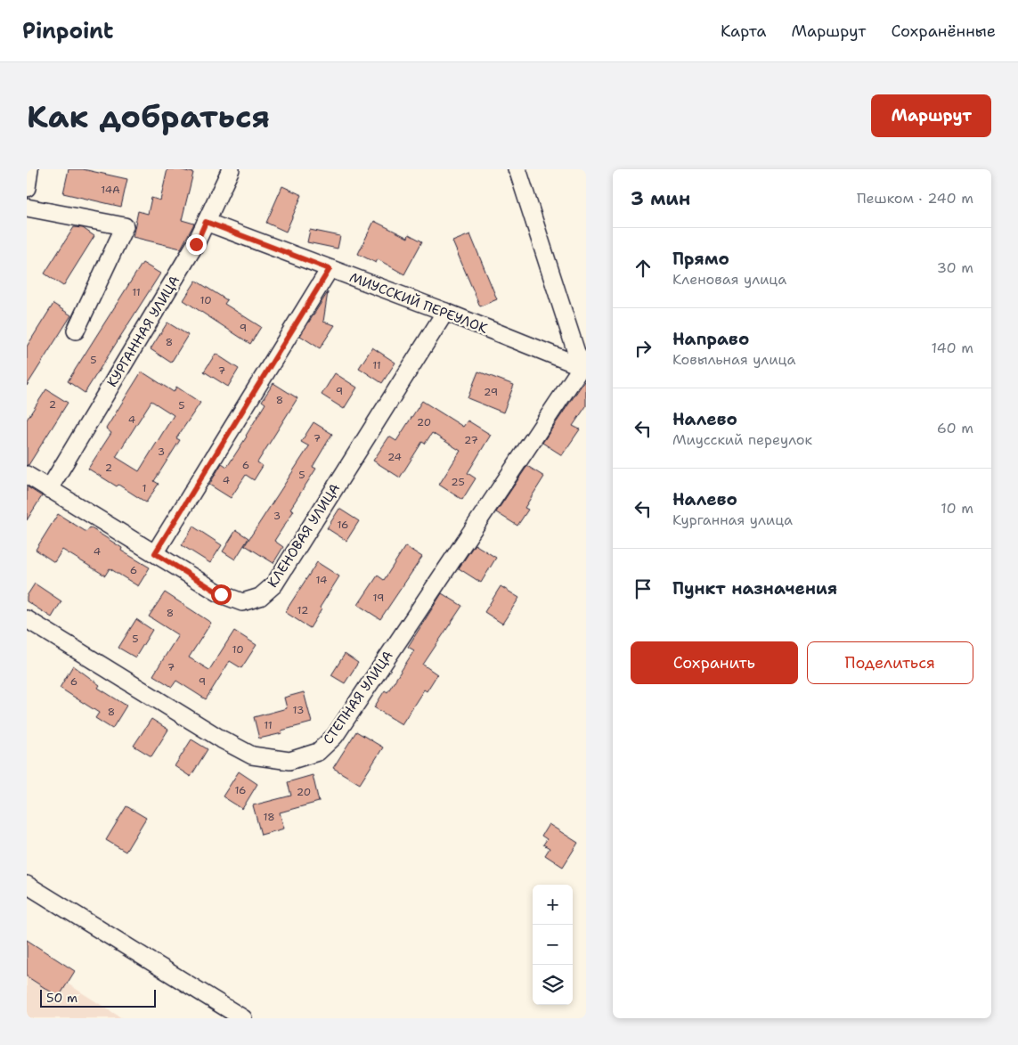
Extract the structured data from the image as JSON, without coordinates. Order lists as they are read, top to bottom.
{
  "streets": {
    "street": [
      "МИУССКИЙ ПЕРЕУЛОК",
      "КУРГАННАЯ УЛИЦА",
      "КЛЕНОВАЯ УЛИЦА",
      "СТЕПНАЯ УЛИЦА"
    ]
  },
  "crossings": [
    ["МИУССКИЙ ПЕРЕУЛОК", "КУРГАННАЯ УЛИЦА"],
    ["МИУССКИЙ ПЕРЕУЛОК", "КЛЕНОВАЯ УЛИЦА"],
    ["МИУССКИЙ ПЕРЕУЛОК", "СТЕПНАЯ УЛИЦА"],
    ["КУРГАННАЯ УЛИЦА", "КЛЕНОВАЯ УЛИЦА"]
  ],
  "house_numbers": [
    "14А",
    "11",
    "10",
    "9",
    "8",
    "5",
    "11",
    "7",
    "9",
    "29",
    "8",
    "2",
    "5",
    "4",
    "20",
    "7",
    "27",
    "3",
    "24",
    "6",
    "2",
    "5",
    "4",
    "25",
    "1",
    "3",
    "16",
    "4",
    "6",
    "14",
    "19",
    "12",
    "8",
    "5",
    "10",
    "7",
    "6",
    "9",
    "13",
    "8",
    "11",
    "16",
    "20",
    "18"
  ],
  "scale_bar": "50 m",
  "page": {
    "header": "Pinpoint",
    "nav": ["Карта", "Маршрут", "Сохранённые"],
    "buttons": [
      "Маршрут",
      ["Сохранить", "Поделиться"]
    ],
    "title": "Как добраться",
    "heading": ["3 мин", "Пешком · 240 m"],
    "list": [
      ["Прямо", "Кленовая улица", "30 m"],
      ["Направо", "Ковыльная улица", "140 m"],
      ["Налево", "Миусский переулок", "60 m"],
      ["Налево", "Курганная улица", "10 m"],
      "Пункт назначения"
    ],
    "map_buttons": ["+", "−"],
    "scale": "50 m"
  }
}
